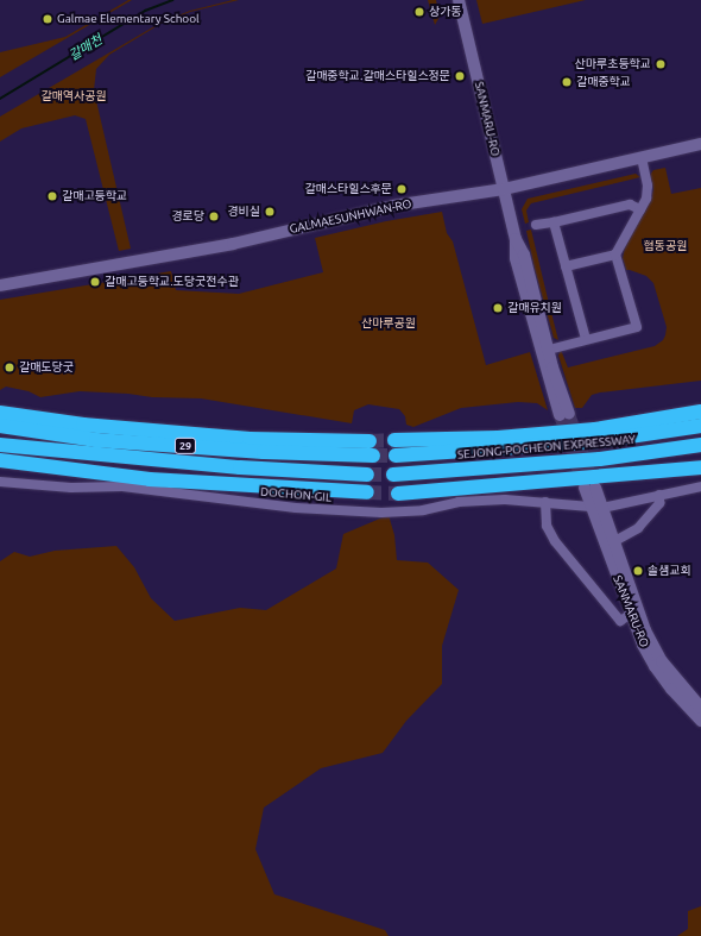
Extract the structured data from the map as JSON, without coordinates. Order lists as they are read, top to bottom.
{
  "streets": {
    "highway": ["29", "SEJONG-POCHEON EXPRESSWAY"],
    "street": ["SANMARU-RO", "GALMAESUNHWAN-RO", "DOCHON-GIL"]
  },
  "crossings": [
    ["SANMARU-RO", "GALMAESUNHWAN-RO"],
    ["SANMARU-RO", "DOCHON-GIL"]
  ],
  "water": ["갈매천"],
  "parks": ["갈매역사공원", "협동공원", "산마루공원"],
  "places": [
    "상가동",
    "Galmae Elementary School",
    "산마루초등학교",
    "갈매중학교.갈매스타힐스정문",
    "갈매중학교",
    "갈매스타힐스후문",
    "갈매고등학교",
    "경비실",
    "경로당",
    "갈매고등학교.도당굿전수관",
    "갈매유치원",
    "갈매도당굿",
    "솔샘교회"
  ]
}
